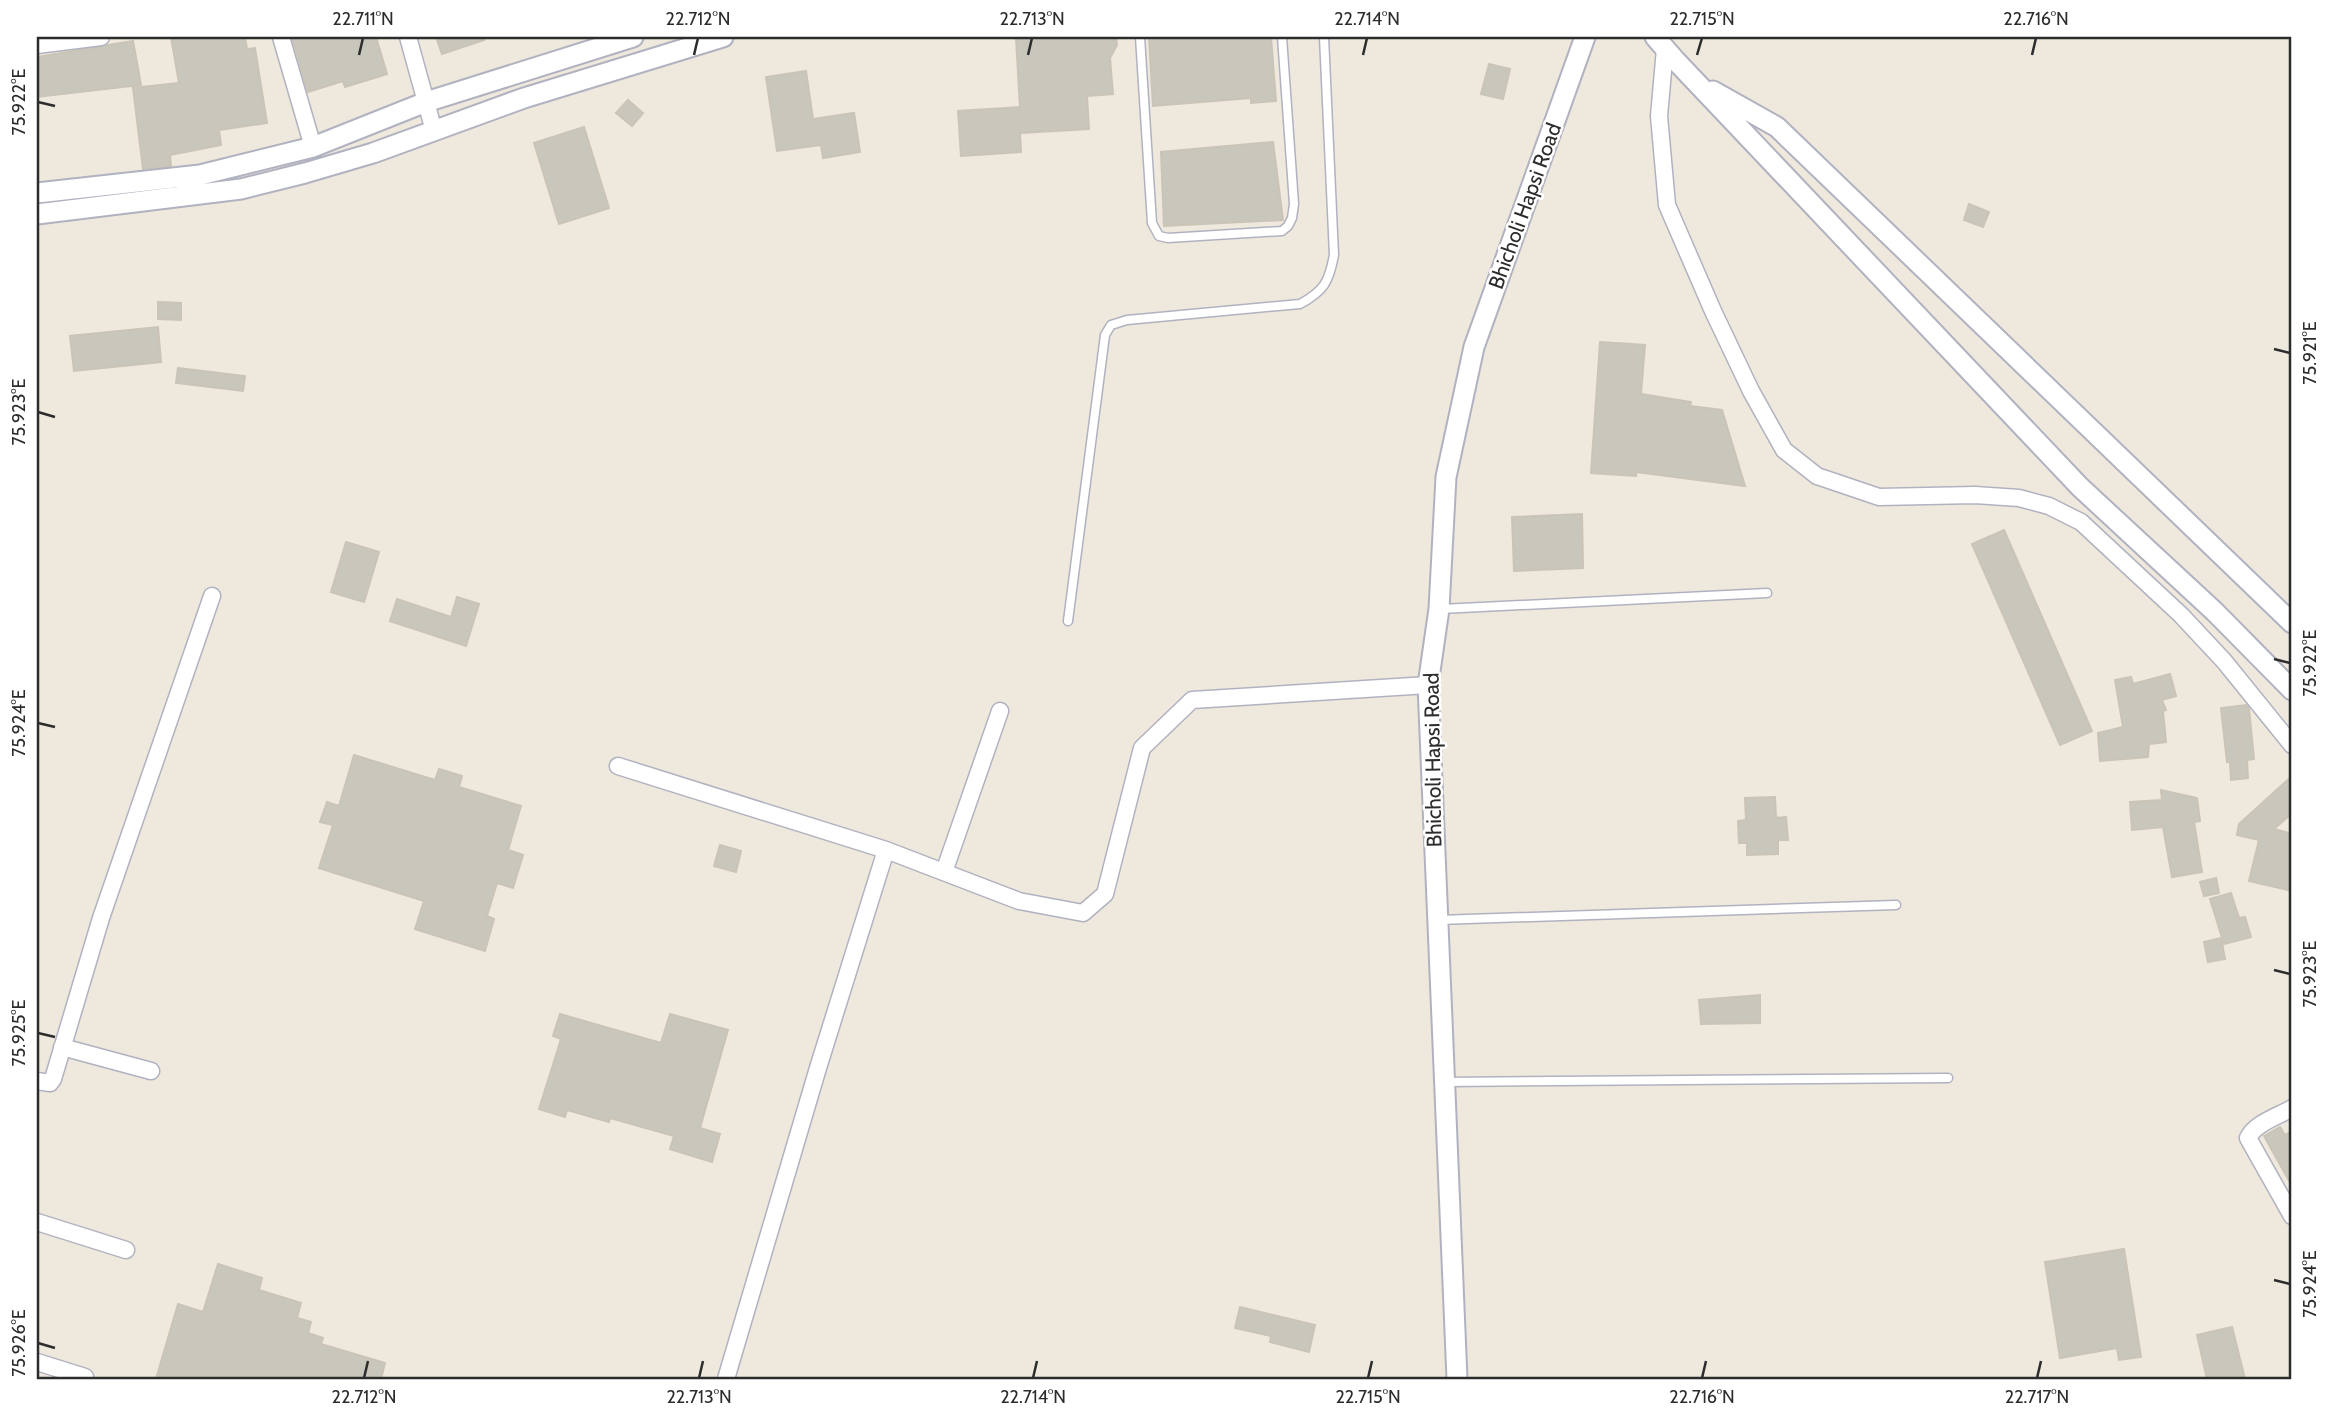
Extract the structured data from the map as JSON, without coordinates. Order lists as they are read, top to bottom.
{
  "streets": {
    "street": ["Bhicholi Hapsi Road"]
  },
  "coordinates": [
    "22.711°N",
    "22.712°N",
    "22.713°N",
    "22.714°N",
    "22.715°N",
    "22.716°N",
    "75.922°E",
    "75.921°E",
    "75.923°E",
    "75.924°E",
    "75.925°E",
    "75.926°E",
    "22.717°N"
  ]
}
